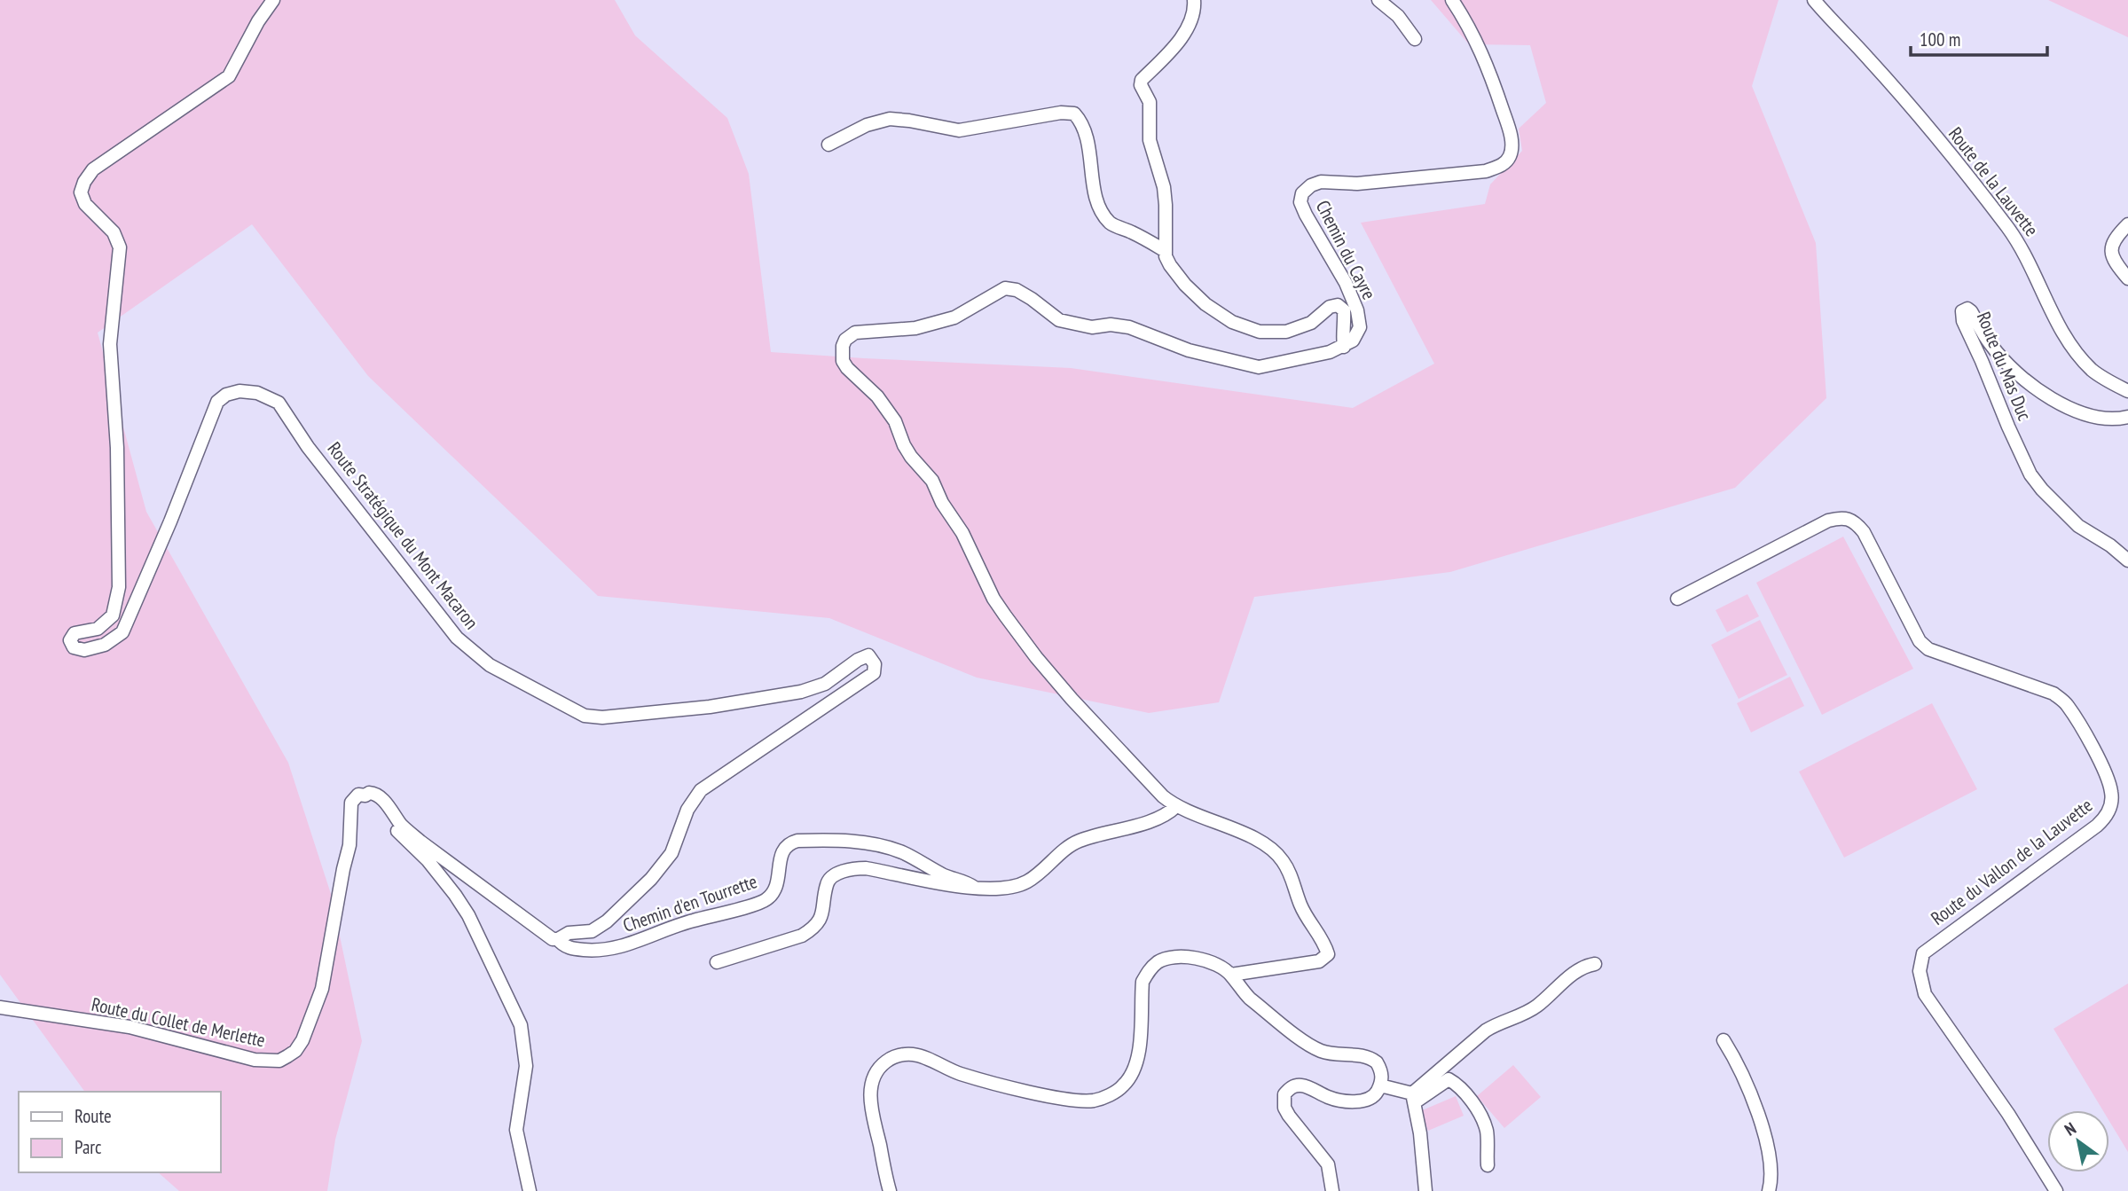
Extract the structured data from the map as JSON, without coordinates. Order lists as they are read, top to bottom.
{
  "streets": {
    "street": [
      "Route de la Lauvette",
      "Chemin du Cayre",
      "Route du Mas Duc",
      "Route Stratégique du Mont Macaron",
      "Route du Vallon de la Lauvette",
      "Chemin d'en Tourrette",
      "Route du Collet de Merlette"
    ]
  },
  "crossings": [
    ["Route Stratégique du Mont Macaron", "Chemin d'en Tourrette"]
  ],
  "legend": ["Route", "Parc"],
  "scale_bar": "100 m",
  "north": "top left"
}
